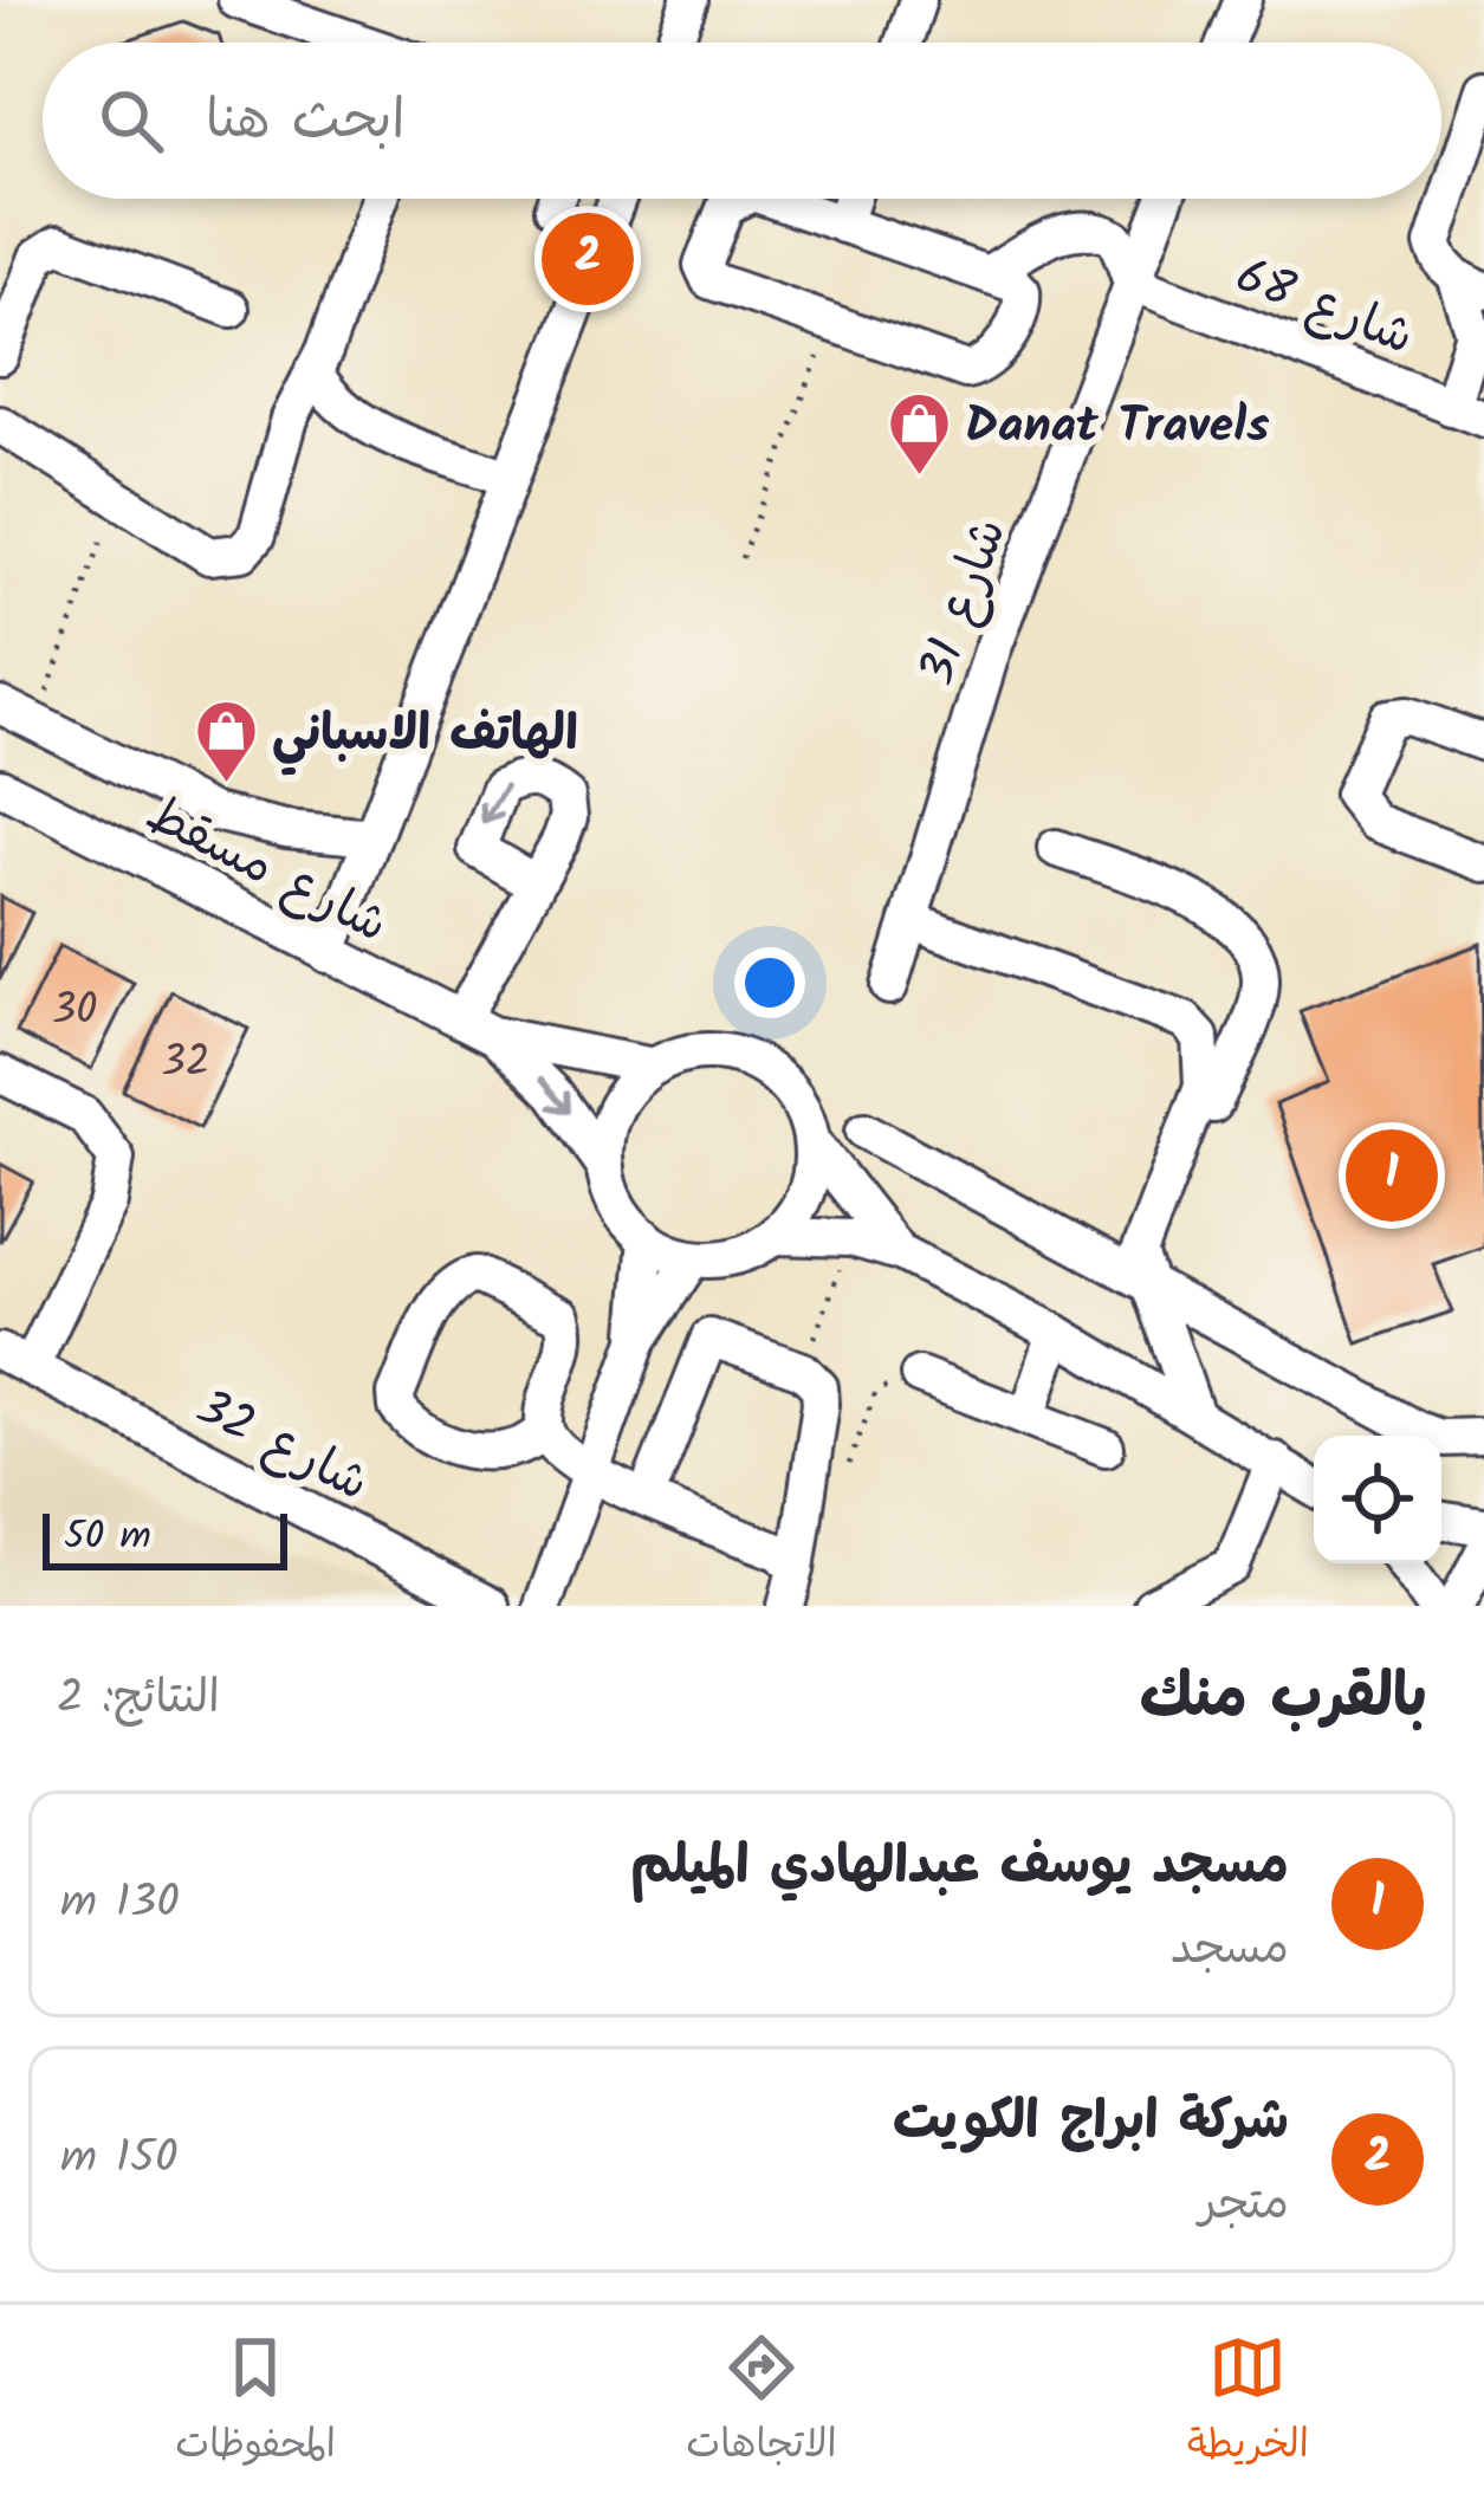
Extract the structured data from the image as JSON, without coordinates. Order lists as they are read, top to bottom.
{
  "streets": {
    "street": [
      "شارع 68",
      "شارع 31",
      "شارع مسقط",
      "شارع 32"
    ]
  },
  "crossings": [
    ["شارع 68", "شارع 31"]
  ],
  "places": {
    "shop": ["Danat Travels", "الهاتف الاسباني"]
  },
  "house_numbers": ["30", "32"],
  "scale_bar": "50 m",
  "page": {
    "search": "ابحث هنا",
    "pins": ["2", "1"],
    "scale": "50 m",
    "heading": ["بالقرب منك", "النتائج: 2"],
    "list": [
      {
        "mark": "1",
        "name": "مسجد يوسف عبدالهادي الميلم",
        "note": "مسجد",
        "value": "130 m"
      },
      {
        "mark": "2",
        "name": "شركة ابراج الكويت",
        "note": "متجر",
        "value": "150 m"
      }
    ],
    "nav": ["الخريطة", "الاتجاهات", "المحفوظات"]
  }
}
